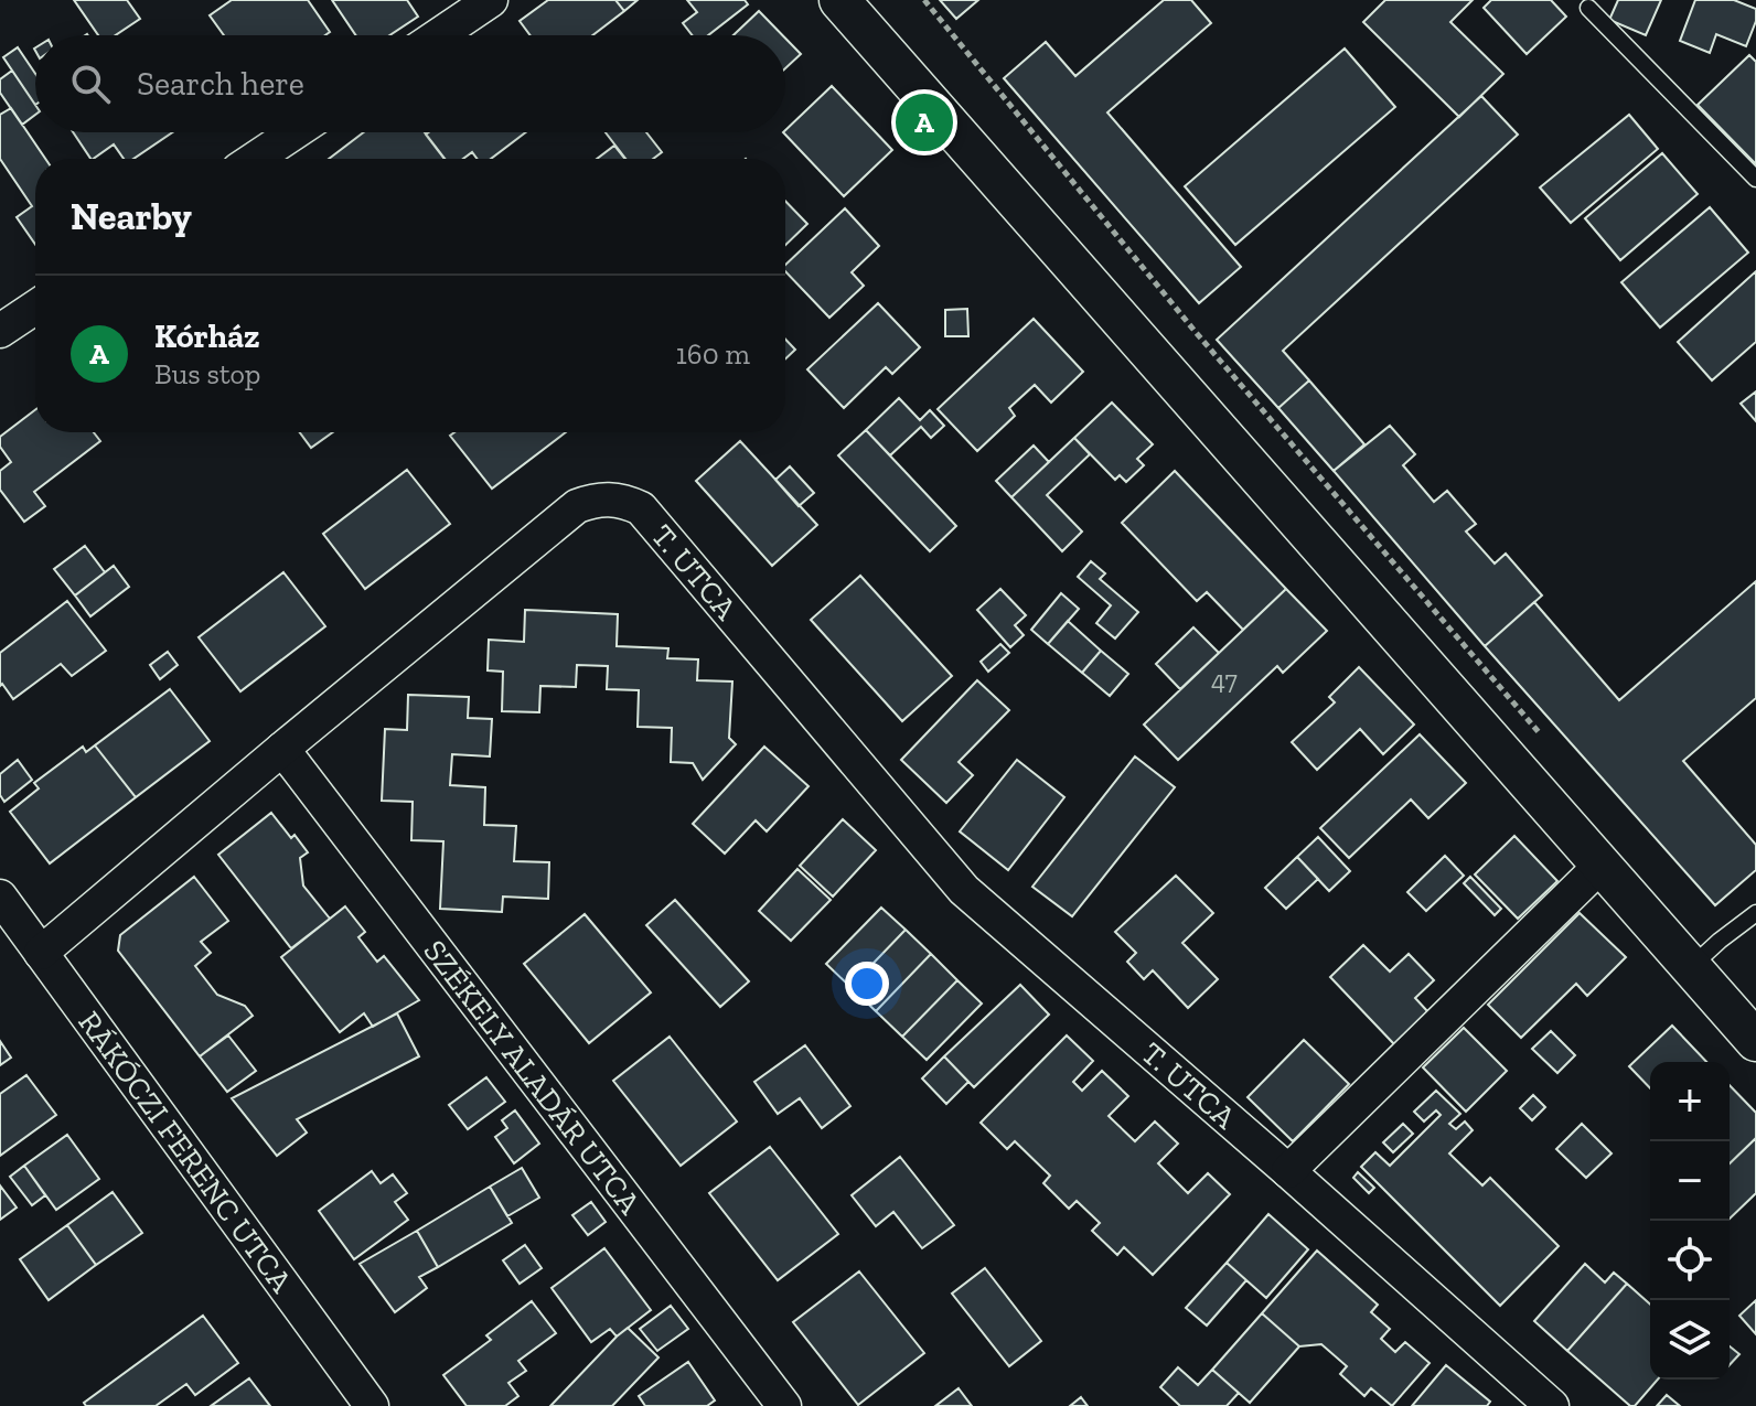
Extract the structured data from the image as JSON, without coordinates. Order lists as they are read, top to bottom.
{
  "streets": {
    "street": ["T. UTCA", "SZÉKELY ALADÁR UTCA", "RÁKÓCZI FERENC UTCA"]
  },
  "crossings": [
    ["T. UTCA", "SZÉKELY ALADÁR UTCA"],
    ["T. UTCA", "RÁKÓCZI FERENC UTCA"]
  ],
  "house_numbers": ["47"],
  "page": {
    "search": "Search here",
    "pins": "A",
    "heading": "Nearby",
    "list": [
      {
        "mark": "A",
        "name": "Kórház",
        "note": "Bus stop",
        "value": "160 m"
      }
    ],
    "map_buttons": ["+", "−"]
  }
}
